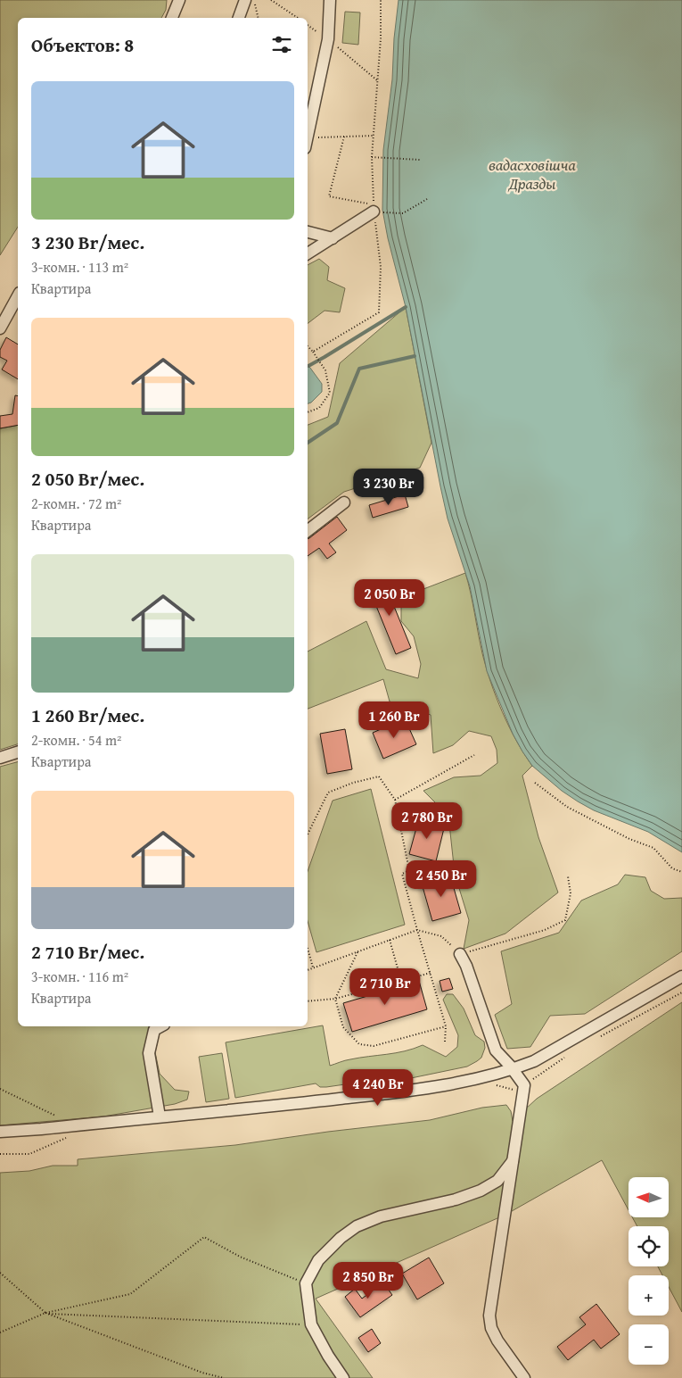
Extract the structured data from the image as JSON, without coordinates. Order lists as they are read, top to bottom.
{
  "water": ["вадасховішча Дразды"],
  "north": "left",
  "page": {
    "heading": "Объектов: 8",
    "list": [
      {
        "name": "3 230 Br/мес.",
        "note": "3-комн. · 113 m² · Квартира"
      },
      {
        "name": "2 050 Br/мес.",
        "note": "2-комн. · 72 m² · Квартира"
      },
      {
        "name": "1 260 Br/мес.",
        "note": "2-комн. · 54 m² · Квартира"
      },
      {
        "name": "2 710 Br/мес.",
        "note": "3-комн. · 116 m² · Квартира"
      }
    ],
    "price": [
      "3 230 Br",
      "2 050 Br",
      "1 260 Br",
      "2 780 Br",
      "2 450 Br",
      "2 710 Br",
      "4 240 Br",
      "2 850 Br"
    ],
    "map_buttons": ["+", "−"]
  }
}
